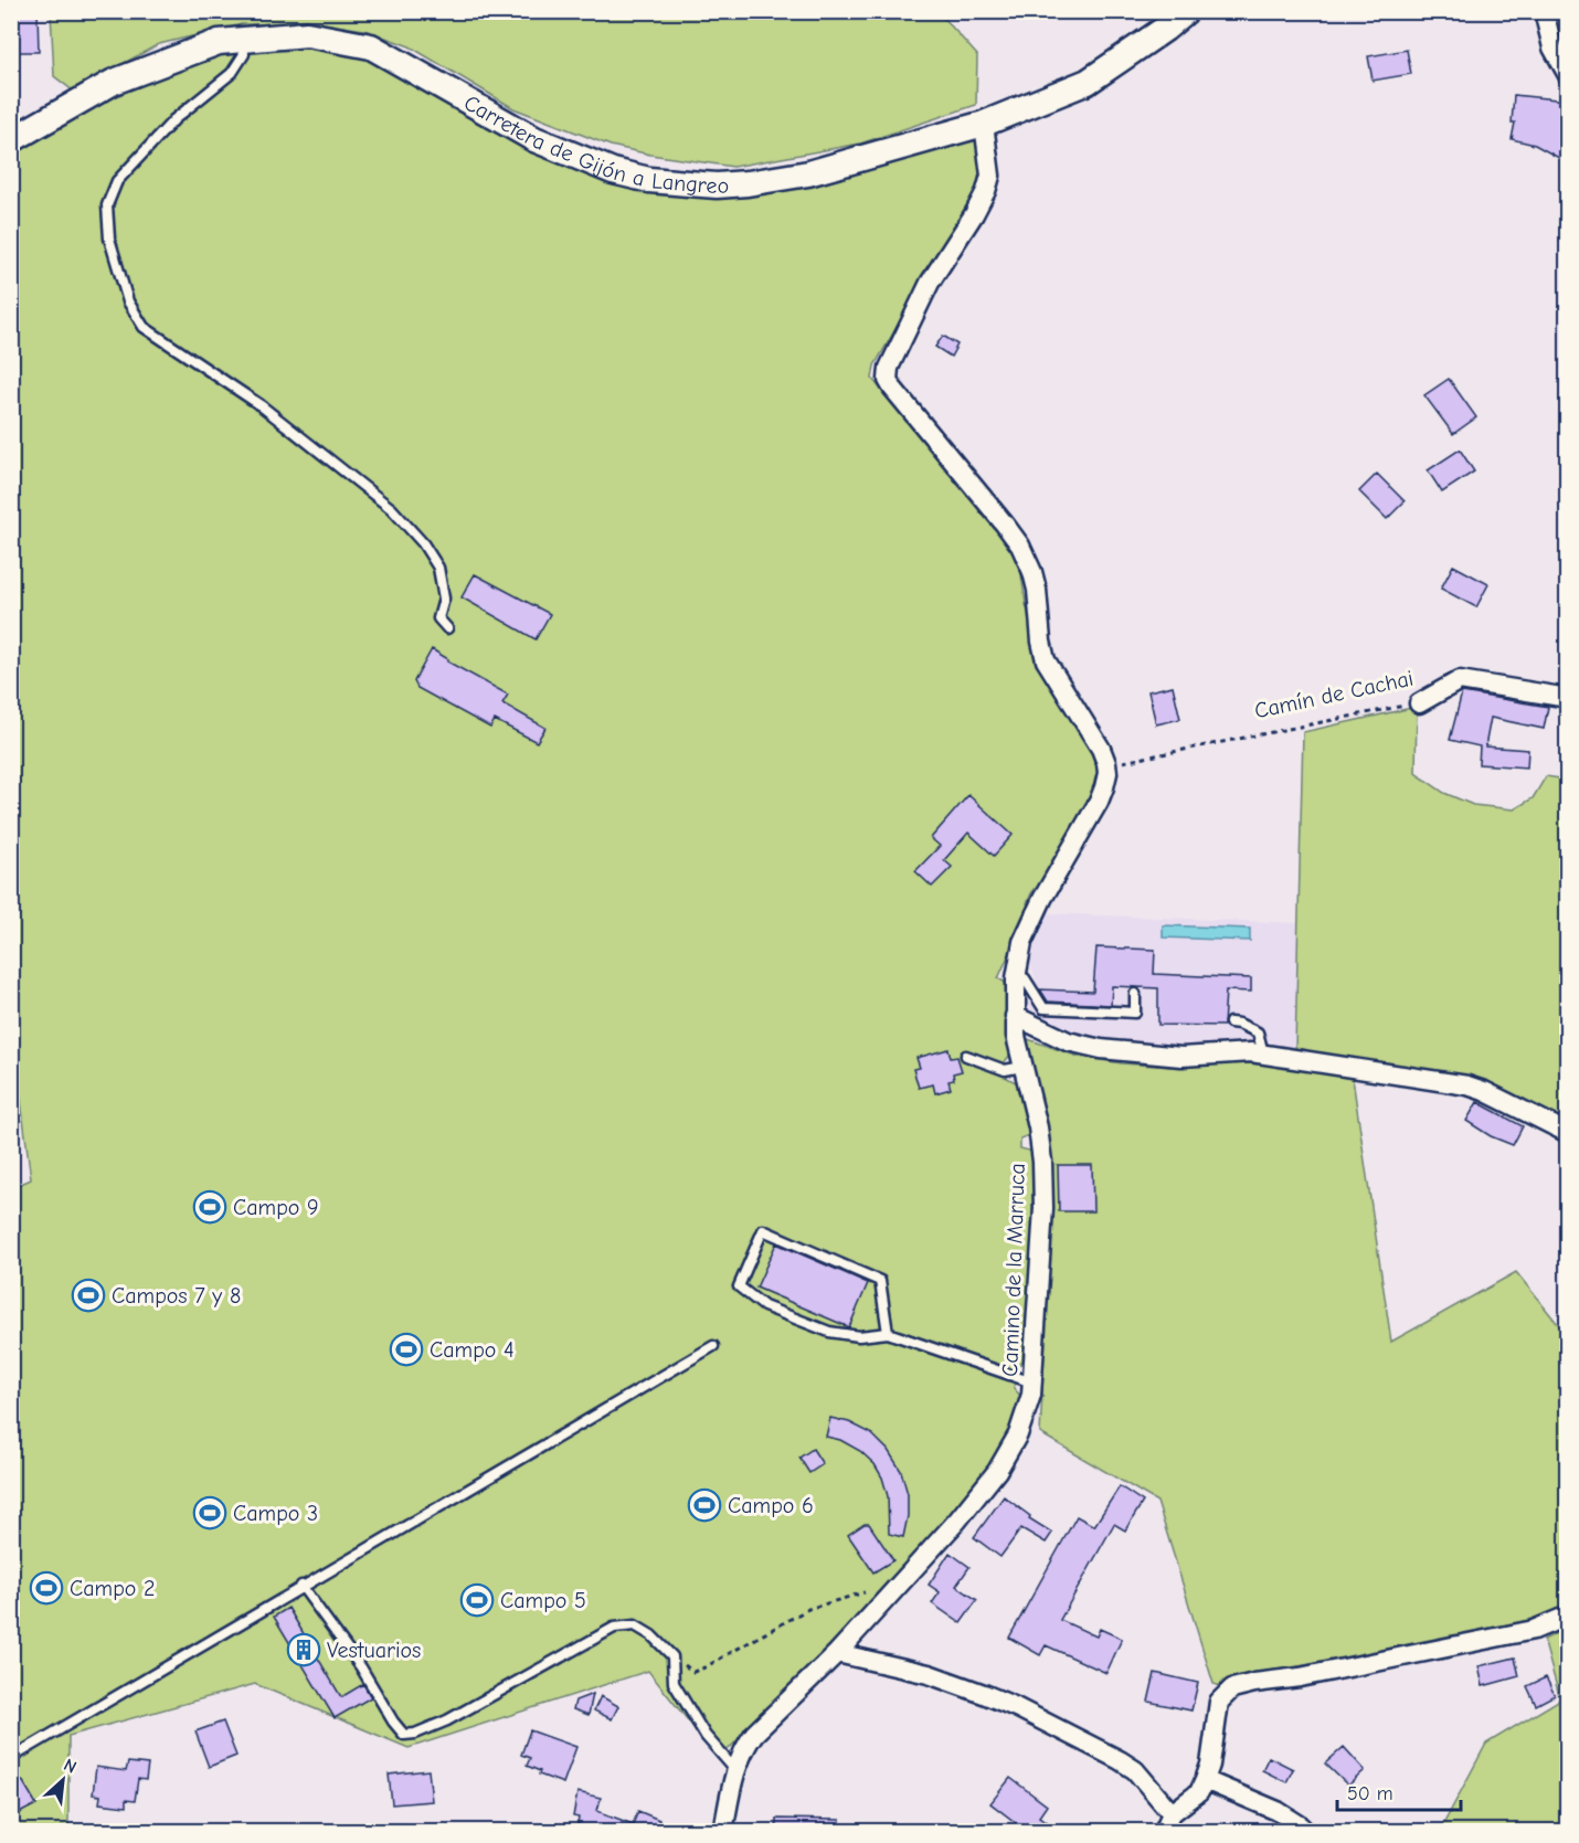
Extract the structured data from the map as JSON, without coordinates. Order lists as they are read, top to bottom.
{
  "streets": {
    "street": ["Carretera de Gijón a Langreo", "Camín de Cachai", "Camino de la Marruca"]
  },
  "crossings": [
    ["Camín de Cachai", "Camino de la Marruca"]
  ],
  "places": {
    "sports": [
      "Campo 9",
      "Campos 7 y 8",
      "Campo 4",
      "Campo 6",
      "Campo 3",
      "Campo 2",
      "Campo 5"
    ],
    "building": ["Vestuarios"]
  },
  "scale_bar": "50 m",
  "north": "top right"
}
